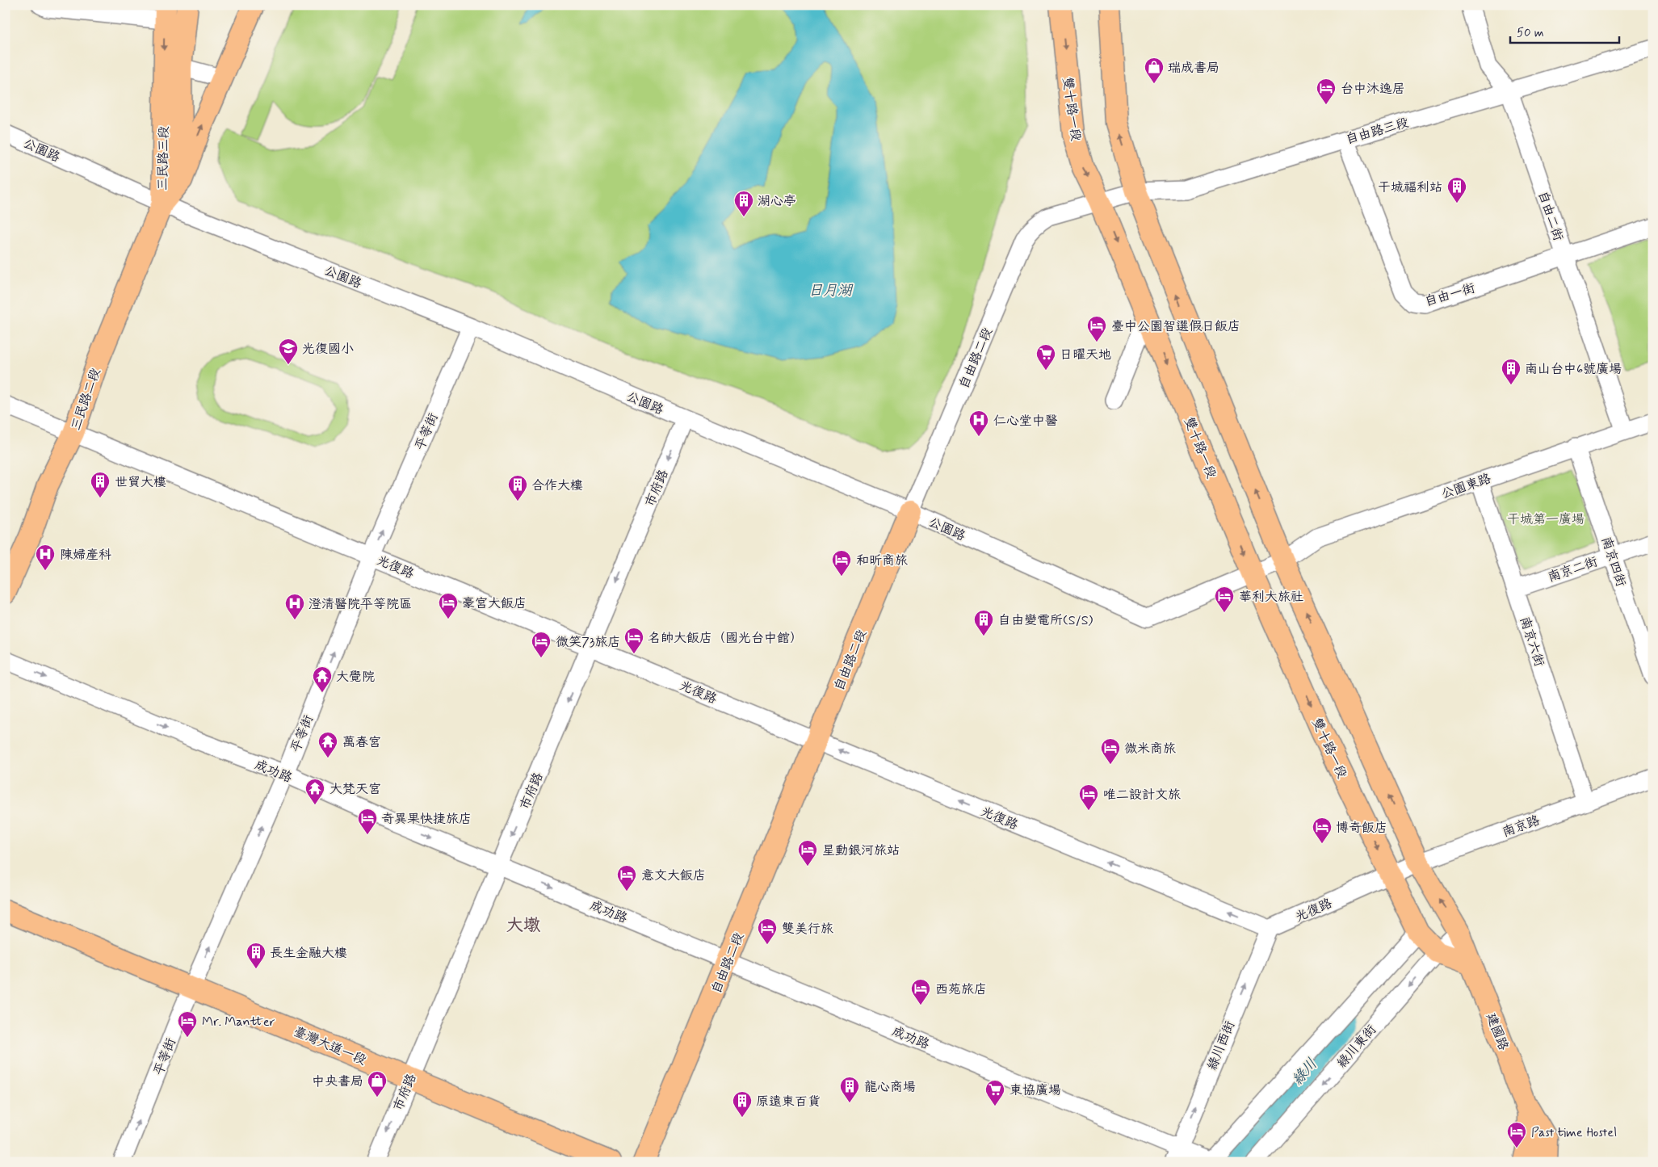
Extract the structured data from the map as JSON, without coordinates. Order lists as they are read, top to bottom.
{
  "streets": {
    "main road": [
      "雙十路一段",
      "三民路三段",
      "自由路二段",
      "三民路二段",
      "建國路",
      "臺灣大道一段"
    ],
    "street": [
      "自由路三段",
      "公園路",
      "自由二街",
      "自由一街",
      "平等街",
      "公園東路",
      "市府路",
      "南京四街",
      "光復路",
      "南京二街",
      "南京六街",
      "成功路",
      "南京路",
      "綠川西街",
      "綠川東街"
    ]
  },
  "crossings": [
    ["雙十路一段", "自由路三段"],
    ["雙十路一段", "公園路"],
    ["雙十路一段", "自由路二段"],
    ["雙十路一段", "光復路"],
    ["雙十路一段", "南京路"],
    ["自由路三段", "自由二街"],
    ["自由路三段", "自由一街"],
    ["自由路三段", "自由路二段"],
    ["公園路", "三民路三段"],
    ["公園路", "自由路二段"],
    ["公園路", "三民路二段"],
    ["公園路", "平等街"],
    ["公園路", "公園東路"],
    ["公園路", "市府路"],
    ["三民路三段", "三民路二段"],
    ["自由二街", "自由一街"],
    ["自由二街", "公園東路"],
    ["自由路二段", "光復路"],
    ["自由路二段", "成功路"],
    ["三民路二段", "光復路"],
    ["平等街", "光復路"],
    ["平等街", "成功路"],
    ["平等街", "臺灣大道一段"],
    ["公園東路", "南京四街"],
    ["公園東路", "南京六街"],
    ["市府路", "光復路"],
    ["市府路", "成功路"],
    ["市府路", "臺灣大道一段"],
    ["南京四街", "南京二街"],
    ["光復路", "南京路"],
    ["光復路", "綠川西街"],
    ["南京二街", "南京六街"],
    ["南京六街", "南京路"],
    ["成功路", "綠川西街"],
    ["南京路", "建國路"],
    ["建國路", "綠川東街"]
  ],
  "one_way": ["平等街", "市府路", "成功路"],
  "districts": ["大墩"],
  "water": ["日月湖", "綠川"],
  "parks": ["干城第一廣場"],
  "places": {
    "shop": ["瑞成書局", "中央書局"],
    "hotel": [
      "台中沐逸居",
      "臺中公園智選假日飯店",
      "和昕商旅",
      "華利大旅社",
      "豪宮大飯店",
      "名帥大飯店（國光台中館）",
      "微笑73旅店",
      "微米商旅",
      "唯二設計文旅",
      "奇異果快捷旅店",
      "博奇飯店",
      "星動銀河旅站",
      "意文大飯店",
      "雙美行旅",
      "西苑旅店",
      "Mr. Mantter",
      "Past time Hostel"
    ],
    "building": [
      "干城福利站",
      "湖心亭",
      "南山台中6號廣場",
      "世貿大樓",
      "合作大樓",
      "自由變電所(S/S)",
      "長生金融大樓",
      "龍心商場",
      "原遠東百貨"
    ],
    "school or university": ["光復國小"],
    "supermarket": ["日曜天地", "東協廣場"],
    "hospital": ["仁心堂中醫", "陳婦產科", "澄清醫院平等院區"],
    "temple": ["大覺院", "萬春宮", "大梵天宮"]
  },
  "scale_bar": "50 m"
}
